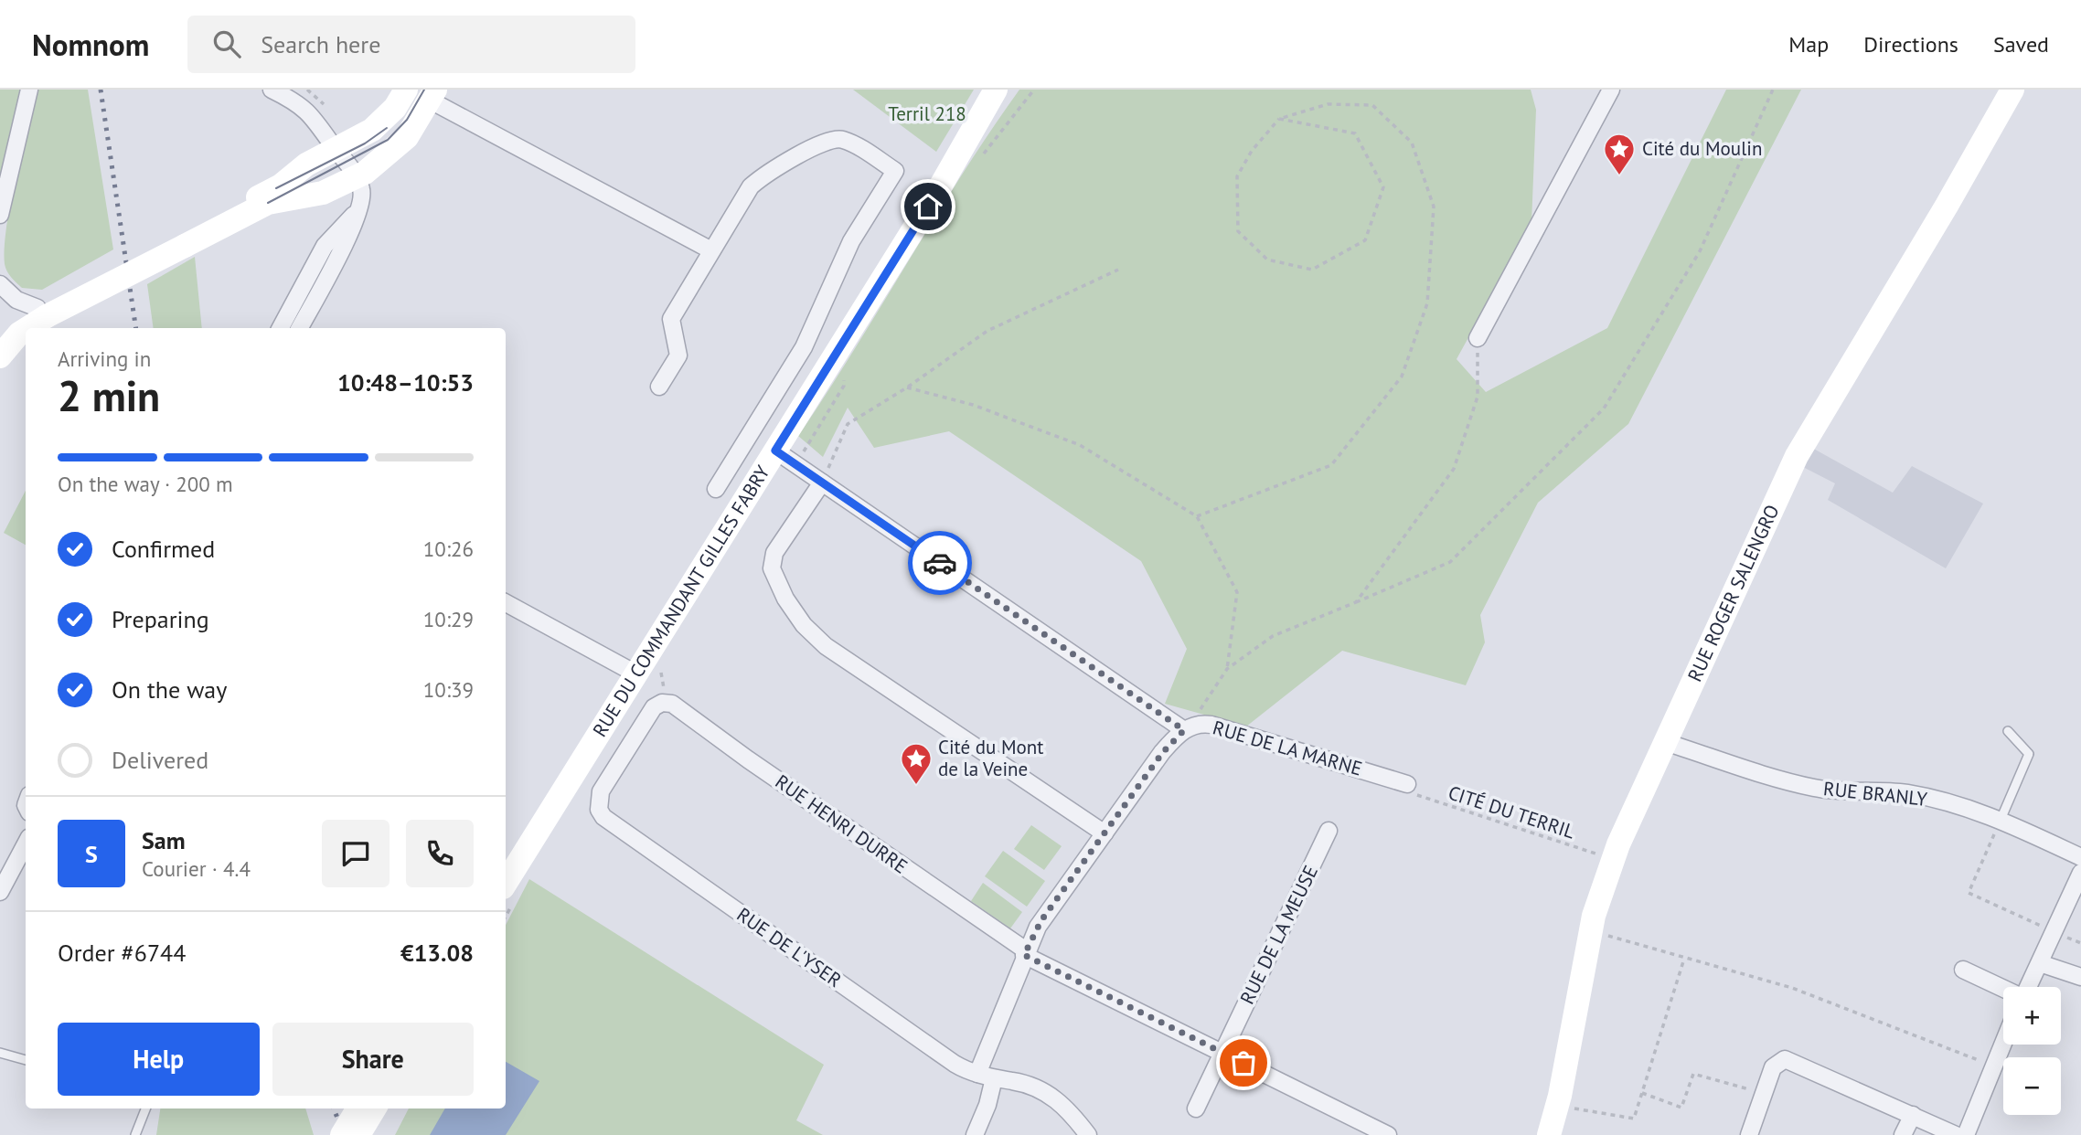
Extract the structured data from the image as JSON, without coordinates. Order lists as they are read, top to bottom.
{
  "streets": {
    "street": [
      "RUE ROGER SALENGRO",
      "RUE DU COMMANDANT GILLES FABRY",
      "RUE DE LA MARNE",
      "RUE BRANLY",
      "RUE HENRI DURRE",
      "RUE DE LA MEUSE",
      "RUE DE L'YSER"
    ],
    "path": ["CITÉ DU TERRIL"]
  },
  "crossings": [
    ["RUE ROGER SALENGRO", "RUE BRANLY"],
    ["RUE ROGER SALENGRO", "CITÉ DU TERRIL"],
    ["RUE DU COMMANDANT GILLES FABRY", "RUE DE LA MARNE"],
    ["RUE DE LA MARNE", "CITÉ DU TERRIL"],
    ["RUE HENRI DURRE", "RUE DE LA MEUSE"],
    ["RUE HENRI DURRE", "RUE DE L'YSER"]
  ],
  "parks": ["Terril 218"],
  "places": {
    "place": ["Cité du Moulin", "Cité du Mont de la Veine"]
  },
  "page": {
    "header": "Nomnom",
    "search": "Search here",
    "nav": ["Map", "Directions", "Saved"],
    "heading": ["2 min", "Arriving in", "10:48–10:53"],
    "panel": [
      "Sam",
      "Courier · 4.4",
      "Order #6744",
      "€13.08"
    ],
    "bar": "On the way · 200 m",
    "list": [
      ["Confirmed", "10:26"],
      ["Preparing", "10:29"],
      ["On the way", "10:39"],
      "Delivered"
    ],
    "round": "S",
    "map_buttons": ["+", "−"],
    "buttons": ["Help", "Share"]
  }
}
